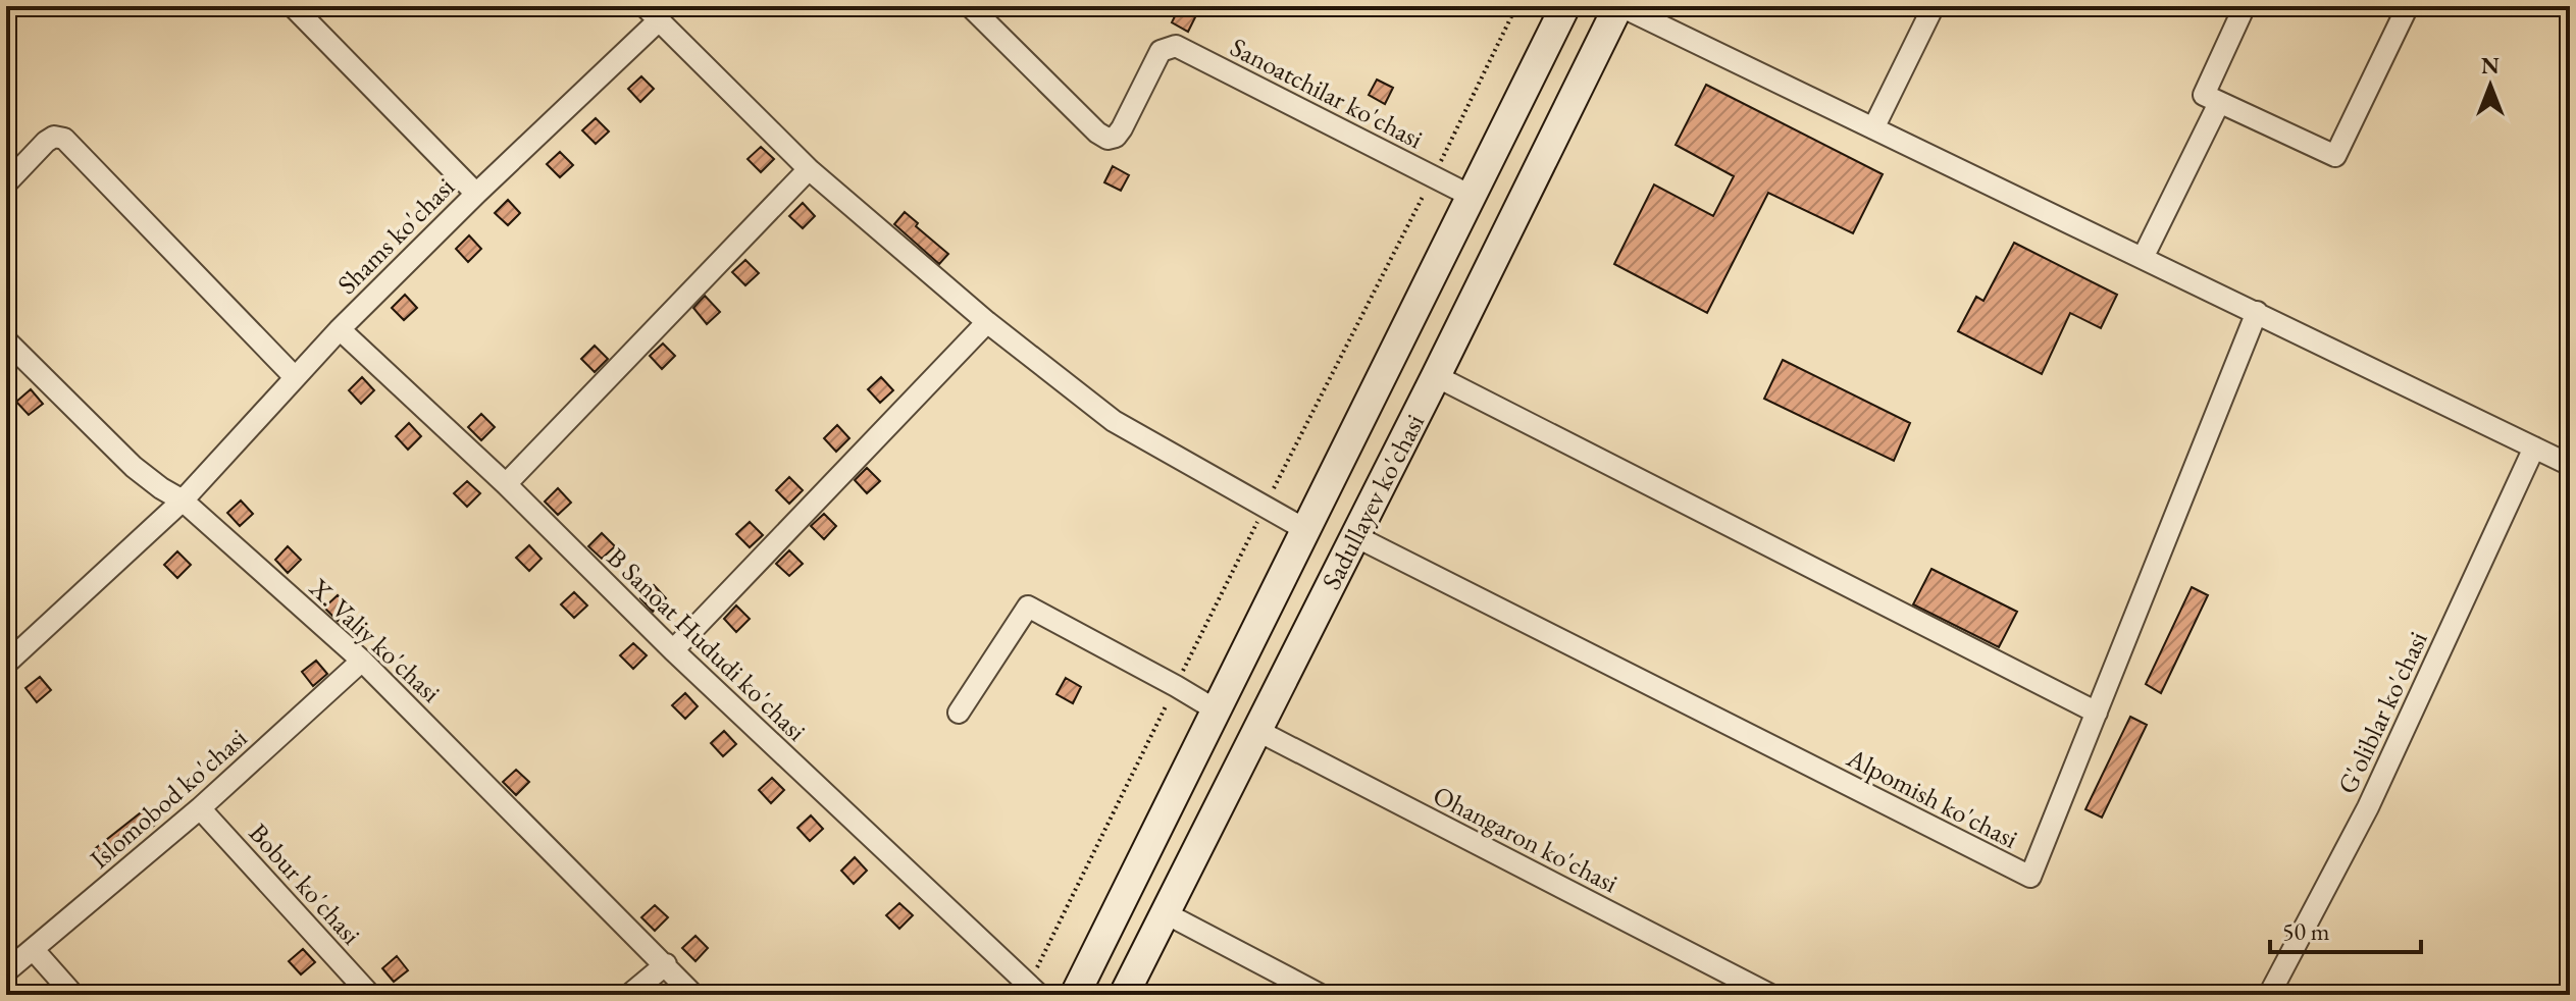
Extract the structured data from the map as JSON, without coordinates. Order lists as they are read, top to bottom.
{
  "streets": {
    "main road": ["Sadullayev ko'chasi"],
    "street": [
      "Sanoatchilar ko'chasi",
      "Shams ko'chasi",
      "X. Valiy ko'chasi",
      "B Sanoat Hududi ko'chasi",
      "G'oliblar ko'chasi",
      "Islomobod ko'chasi",
      "Alpomish ko'chasi",
      "Ohangaron ko'chasi",
      "Bobur ko'chasi"
    ]
  },
  "crossings": [
    ["Sanoatchilar ko'chasi", "Sadullayev ko'chasi"],
    ["Shams ko'chasi", "X. Valiy ko'chasi"],
    ["Shams ko'chasi", "B Sanoat Hududi ko'chasi"],
    ["Sadullayev ko'chasi", "Alpomish ko'chasi"],
    ["Sadullayev ko'chasi", "Ohangaron ko'chasi"],
    ["X. Valiy ko'chasi", "Islomobod ko'chasi"],
    ["Islomobod ko'chasi", "Bobur ko'chasi"]
  ],
  "scale_bar": "50 m",
  "north": "top"
}
